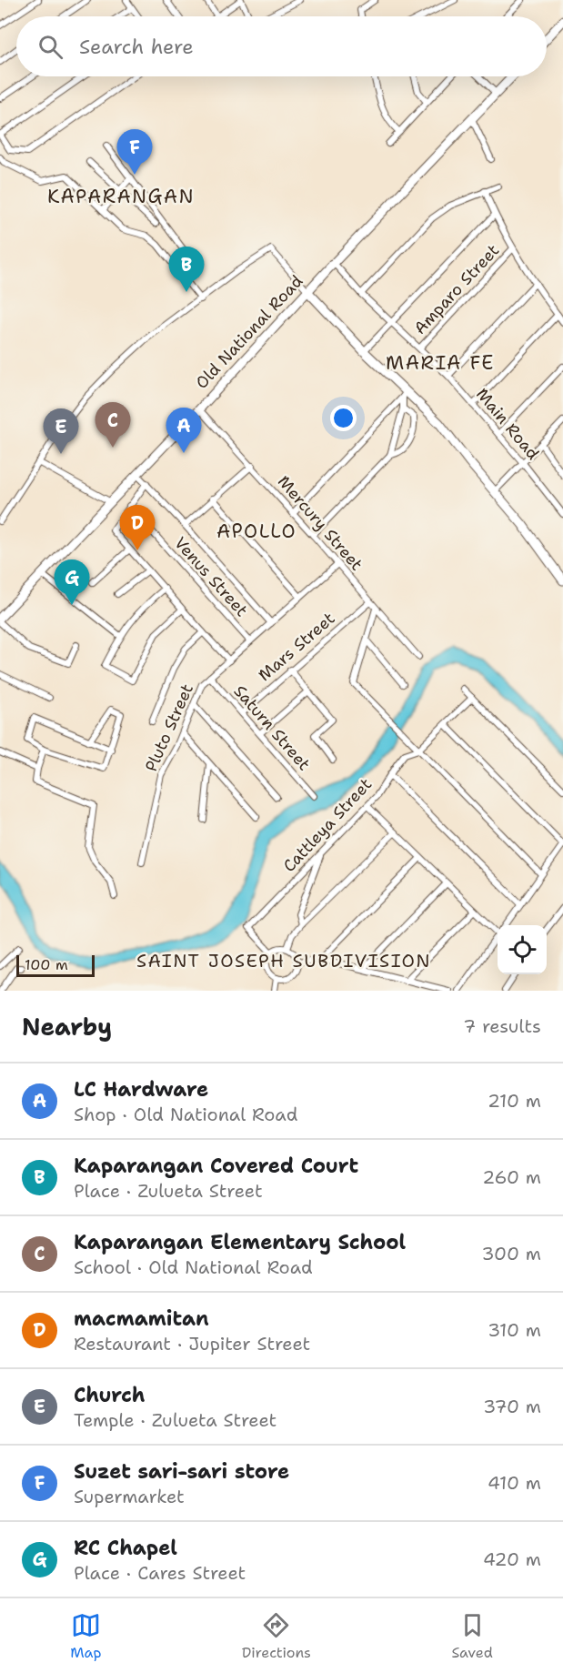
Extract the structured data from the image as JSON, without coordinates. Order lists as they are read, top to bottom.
{
  "streets": {
    "main road": ["Old National Road"],
    "street": [
      "Amparo Street",
      "Main Road",
      "Mercury Street",
      "Venus Street",
      "Mars Street",
      "Pluto Street",
      "Saturn Street",
      "Cattleya Street"
    ]
  },
  "crossings": [
    ["Amparo Street", "Main Road"],
    ["Old National Road", "Main Road"],
    ["Old National Road", "Mercury Street"],
    ["Mercury Street", "Mars Street"],
    ["Mercury Street", "Pluto Street"],
    ["Venus Street", "Pluto Street"],
    ["Mars Street", "Saturn Street"],
    ["Pluto Street", "Saturn Street"]
  ],
  "districts": [
    "KAPARANGAN",
    "MARIA FE",
    "APOLLO",
    "SAINT JOSEPH SUBDIVISION"
  ],
  "scale_bar": "100 m",
  "page": {
    "search": "Search here",
    "pins": [
      "F",
      "B",
      "C",
      "A",
      "E",
      "D",
      "G"
    ],
    "scale": "100 m",
    "heading": ["Nearby", "7 results"],
    "list": [
      {
        "mark": "A",
        "name": "LC Hardware",
        "note": "Shop · Old National Road",
        "value": "210 m"
      },
      {
        "mark": "B",
        "name": "Kaparangan Covered Court",
        "note": "Place · Zulueta Street",
        "value": "260 m"
      },
      {
        "mark": "C",
        "name": "Kaparangan Elementary School",
        "note": "School · Old National Road",
        "value": "300 m"
      },
      {
        "mark": "D",
        "name": "macmamitan",
        "note": "Restaurant · Jupiter Street",
        "value": "310 m"
      },
      {
        "mark": "E",
        "name": "Church",
        "note": "Temple · Zulueta Street",
        "value": "370 m"
      },
      {
        "mark": "F",
        "name": "Suzet sari-sari store",
        "note": "Supermarket",
        "value": "410 m"
      },
      {
        "mark": "G",
        "name": "RC Chapel",
        "note": "Place · Cares Street",
        "value": "420 m"
      }
    ],
    "nav": ["Map", "Directions", "Saved"]
  }
}
